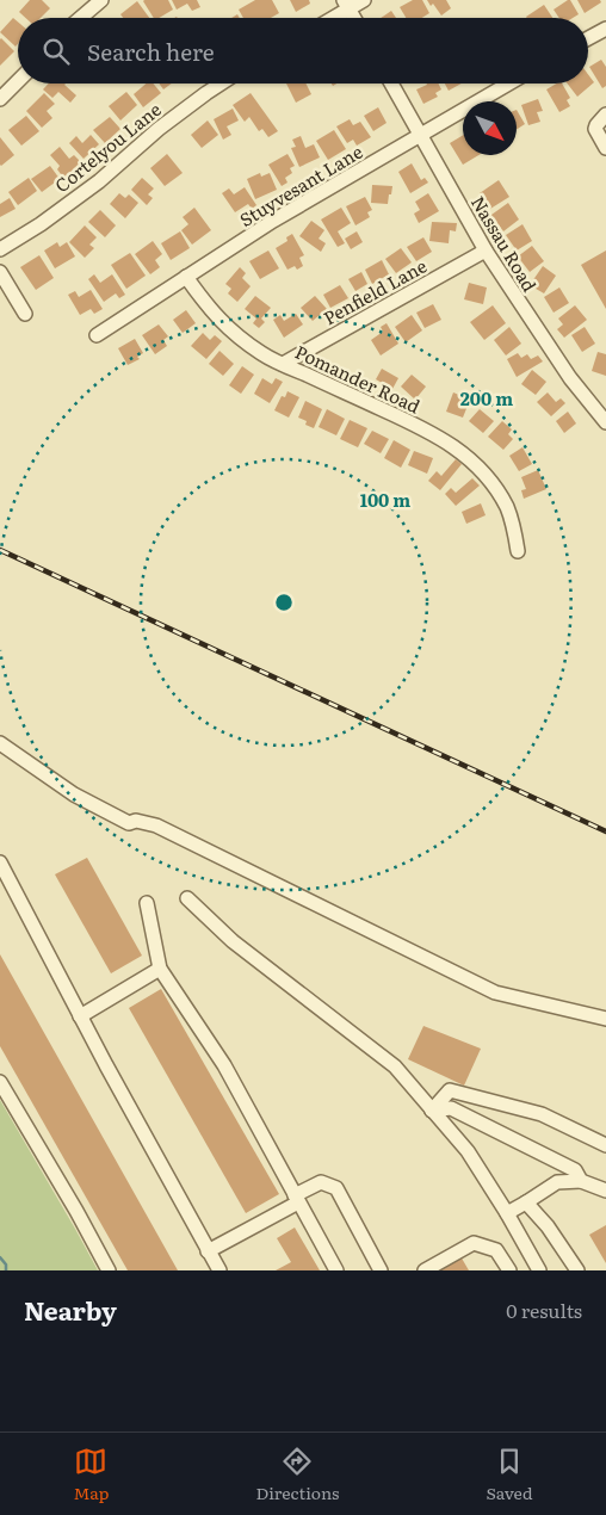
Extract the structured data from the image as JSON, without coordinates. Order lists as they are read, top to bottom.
{
  "streets": {
    "street": [
      "Cortelyou Lane",
      "Stuyvesant Lane",
      "Nassau Road",
      "Penfield Lane",
      "Pomander Road"
    ]
  },
  "crossings": [
    ["Stuyvesant Lane", "Nassau Road"],
    ["Stuyvesant Lane", "Pomander Road"],
    ["Nassau Road", "Penfield Lane"],
    ["Penfield Lane", "Pomander Road"]
  ],
  "north": "bottom right",
  "page": {
    "search": "Search here",
    "heading": ["Nearby", "0 results"],
    "nav": ["Map", "Directions", "Saved"]
  },
  "rings": ["200 m", "100 m"]
}
